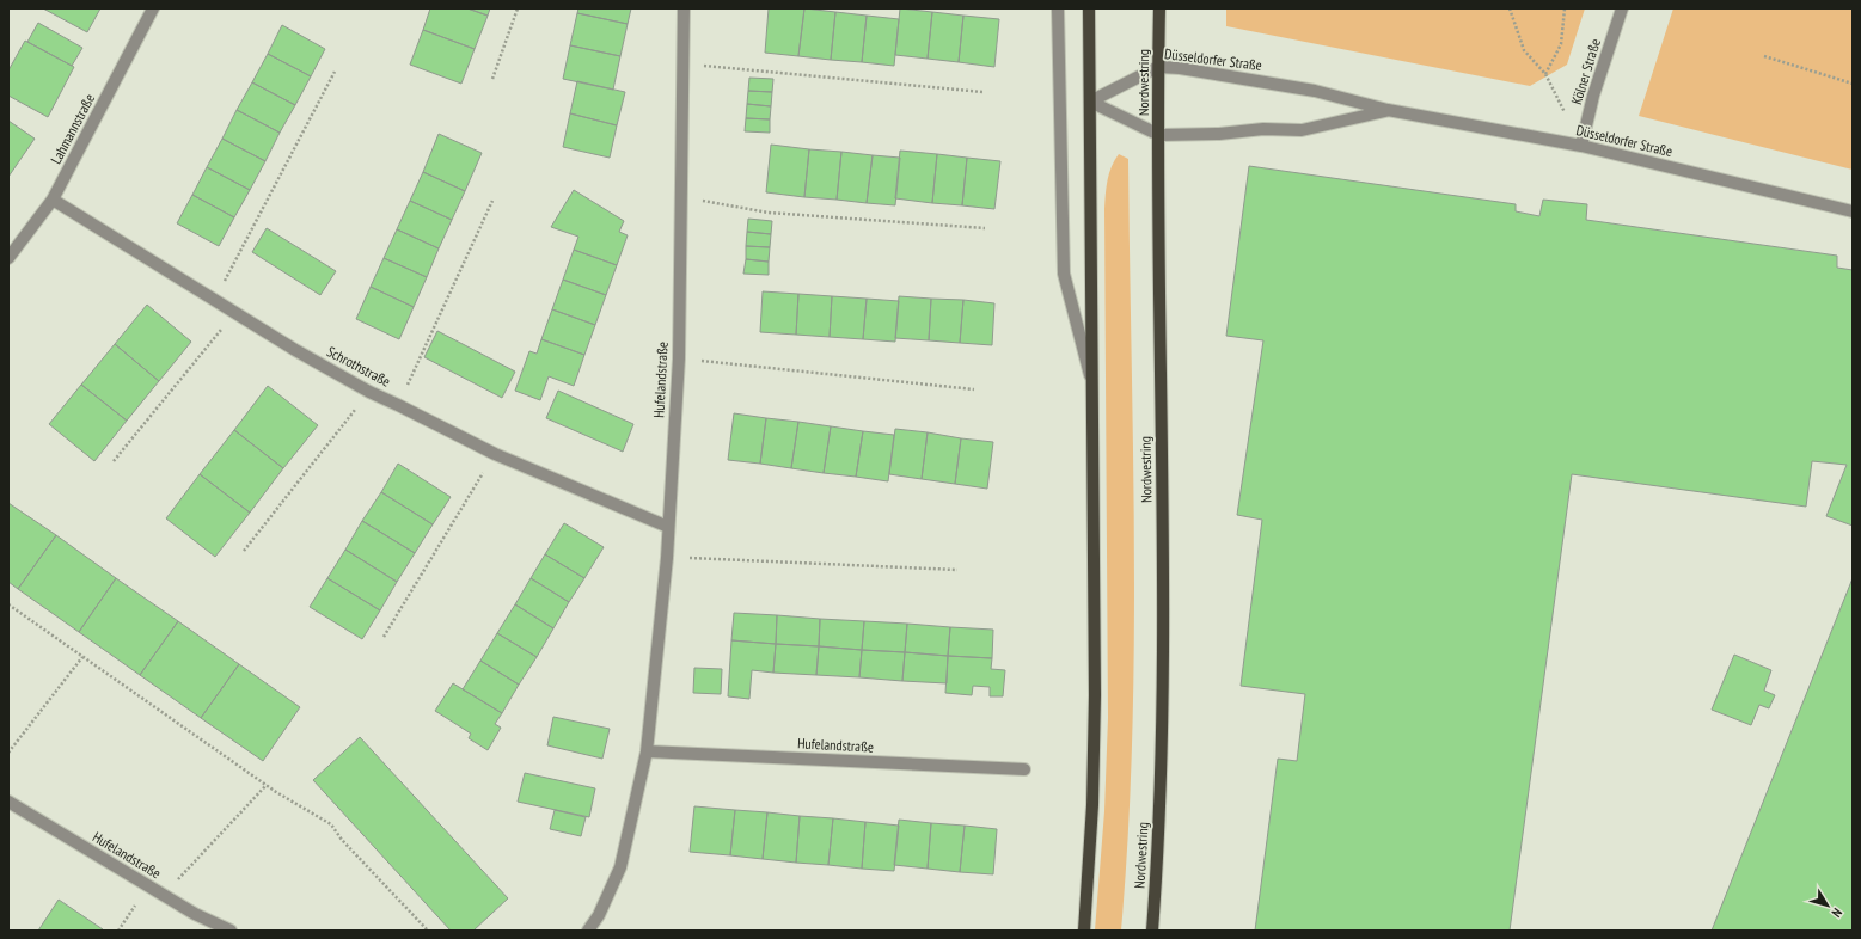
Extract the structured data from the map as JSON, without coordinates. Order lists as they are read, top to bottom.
{
  "streets": {
    "main road": ["Nordwestring"],
    "street": [
      "Düsseldorfer Straße",
      "Kölner Straße",
      "Lahmannstraße",
      "Schrothstraße",
      "Hufelandstraße"
    ]
  },
  "crossings": [
    ["Düsseldorfer Straße", "Kölner Straße"],
    ["Düsseldorfer Straße", "Nordwestring"],
    ["Lahmannstraße", "Schrothstraße"],
    ["Schrothstraße", "Hufelandstraße"]
  ],
  "north": "bottom right"
}
